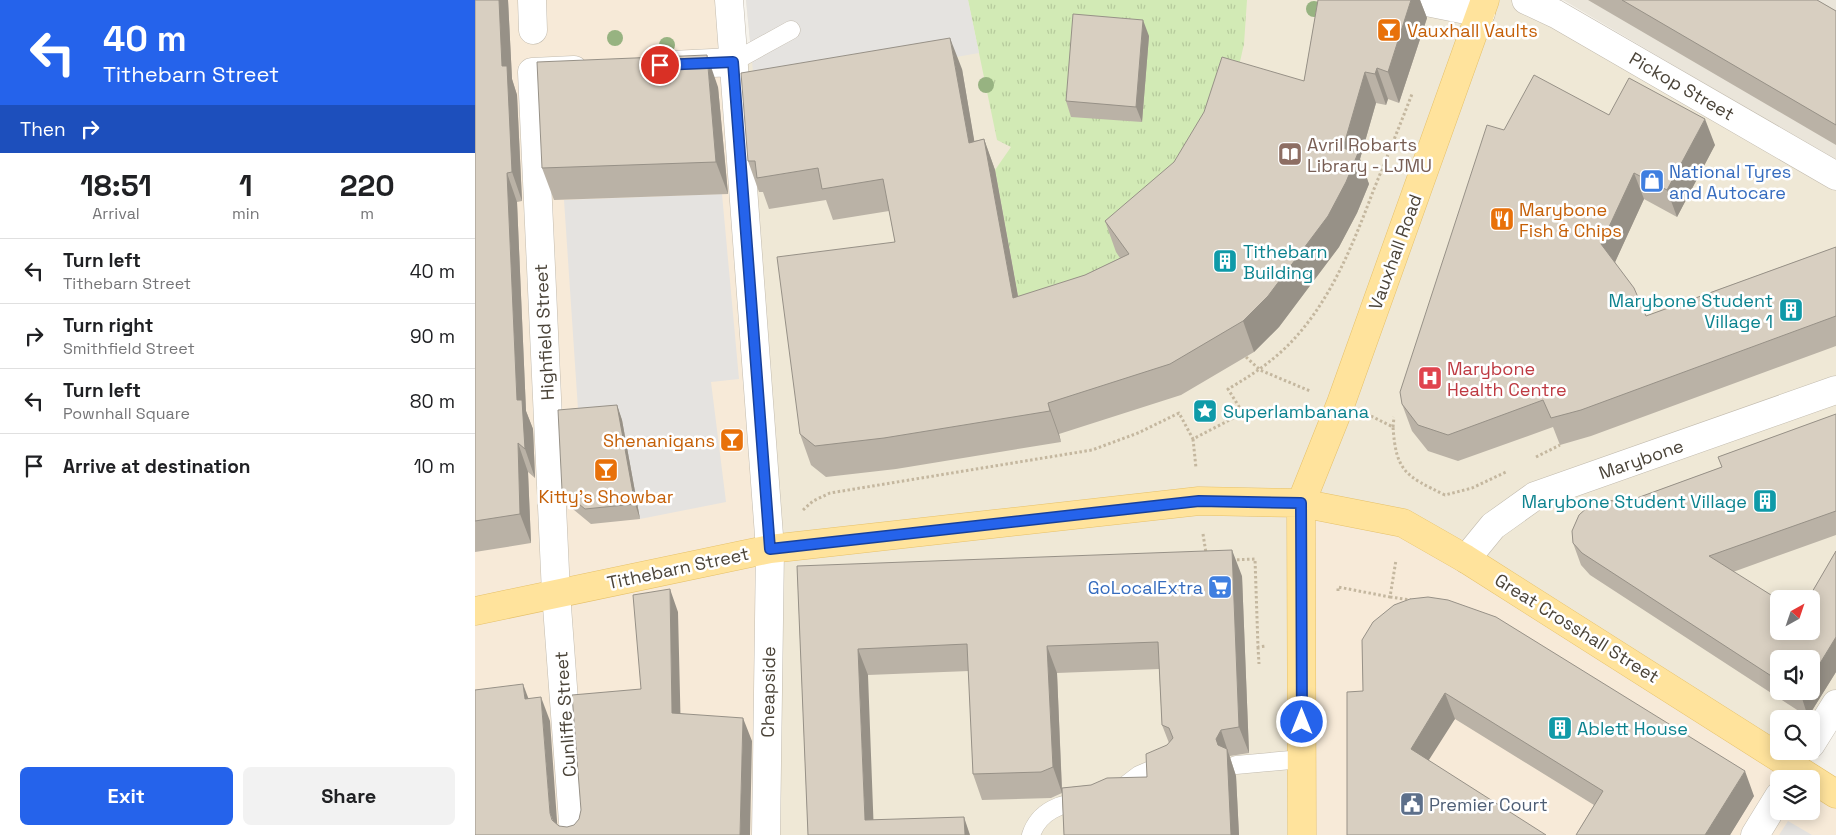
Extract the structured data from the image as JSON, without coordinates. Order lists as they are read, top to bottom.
{
  "streets": {
    "main road": ["Vauxhall Road", "Tithebarn Street", "Great Crosshall Street"],
    "street": [
      "Pickop Street",
      "Highfield Street",
      "Marybone",
      "Cheapside",
      "Cunliffe Street"
    ]
  },
  "crossings": [
    ["Vauxhall Road", "Tithebarn Street"],
    ["Vauxhall Road", "Great Crosshall Street"],
    ["Highfield Street", "Tithebarn Street"],
    ["Highfield Street", "Cunliffe Street"],
    ["Marybone", "Great Crosshall Street"],
    ["Tithebarn Street", "Great Crosshall Street"],
    ["Tithebarn Street", "Cheapside"],
    ["Tithebarn Street", "Cunliffe Street"]
  ],
  "places": {
    "bar": ["Vauxhall Vaults", "Shenanigans", "Kitty's Showbar"],
    "library": ["Avril Robarts Library - LJMU"],
    "shop": ["National Tyres and Autocare"],
    "restaurant": ["Marybone Fish & Chips"],
    "building": [
      "Tithebarn Building",
      "Marybone Student Village 1",
      "Marybone Student Village",
      "Ablett House"
    ],
    "hospital": ["Marybone Health Centre"],
    "place": ["Superlambanana"],
    "supermarket": ["GoLocalExtra"],
    "public building": ["Premier Court"]
  },
  "north": "top right",
  "page": {
    "turn": ["40 m", "Tithebarn Street"],
    "then": "Then",
    "eta": [
      "18:51",
      "Arrival",
      "1",
      "min",
      "220",
      "m"
    ],
    "list": [
      {
        "name": "Turn left",
        "note": "Tithebarn Street",
        "value": "40 m"
      },
      {
        "name": "Turn right",
        "note": "Smithfield Street",
        "value": "90 m"
      },
      {
        "name": "Turn left",
        "note": "Pownhall Square",
        "value": "80 m"
      },
      {
        "name": "Arrive at destination",
        "value": "10 m"
      }
    ],
    "buttons": ["Exit", "Share"]
  }
}
